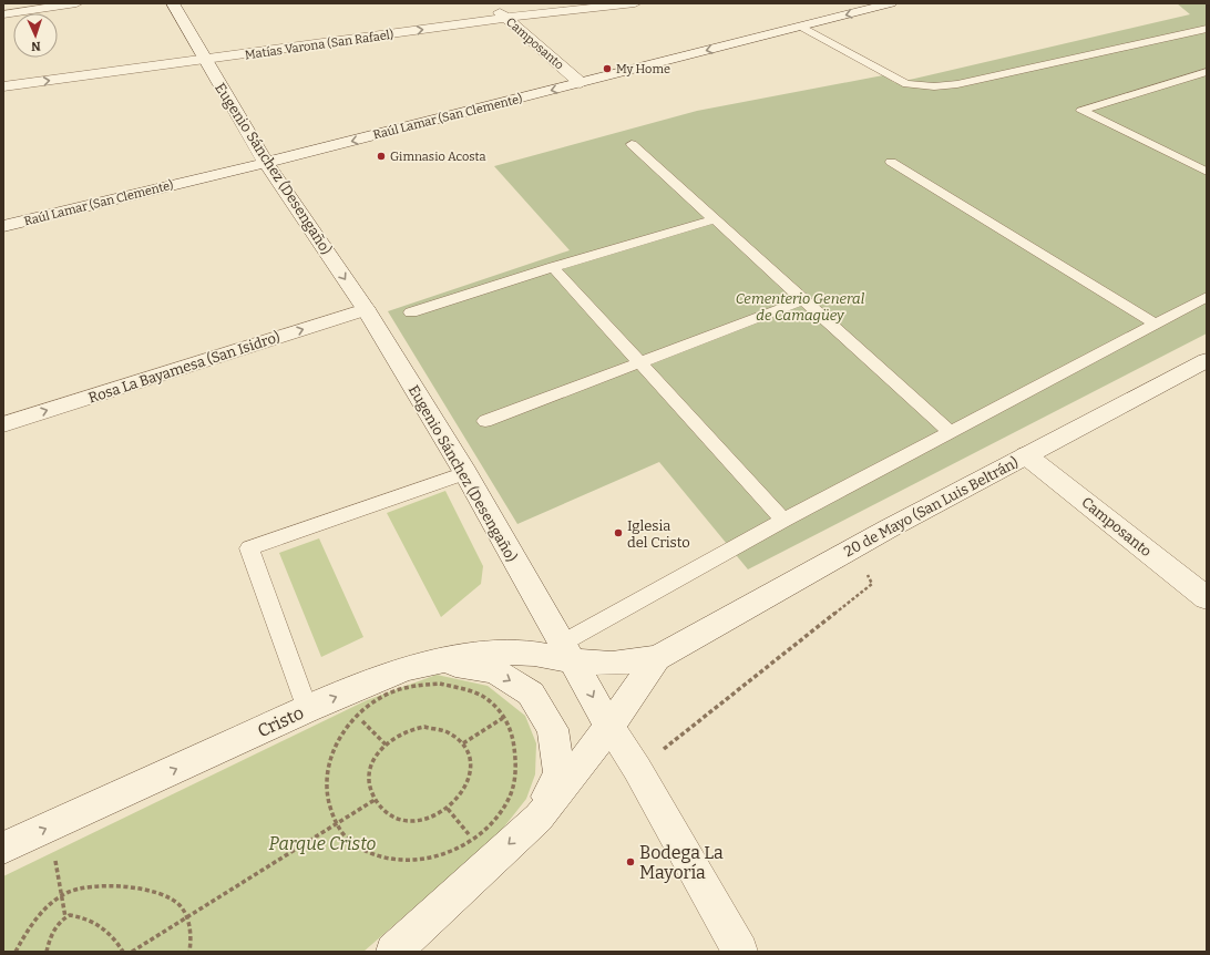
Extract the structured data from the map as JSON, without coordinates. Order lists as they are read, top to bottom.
{
  "streets": {
    "street": [
      "Camposanto",
      "Matías Varona (San Rafael)",
      "Raúl Lamar (San Clemente)",
      "Eugenio Sánchez (Desengaño)",
      "Rosa La Bayamesa (San Isidro)",
      "20 de Mayo (San Luis Beltrán)",
      "Cristo"
    ]
  },
  "crossings": [
    ["Camposanto", "Matías Varona (San Rafael)"],
    ["Camposanto", "Raúl Lamar (San Clemente)"],
    ["Camposanto", "20 de Mayo (San Luis Beltrán)"],
    ["Matías Varona (San Rafael)", "Eugenio Sánchez (Desengaño)"],
    ["Raúl Lamar (San Clemente)", "Eugenio Sánchez (Desengaño)"],
    ["Eugenio Sánchez (Desengaño)", "Rosa La Bayamesa (San Isidro)"],
    ["Eugenio Sánchez (Desengaño)", "20 de Mayo (San Luis Beltrán)"],
    ["Eugenio Sánchez (Desengaño)", "Cristo"],
    ["20 de Mayo (San Luis Beltrán)", "Cristo"]
  ],
  "one_way": [
    "Matías Varona (San Rafael)",
    "Raúl Lamar (San Clemente)",
    "Rosa La Bayamesa (San Isidro)",
    "Cristo"
  ],
  "parks": ["Cementerio General de Camagüey", "Parque Cristo"],
  "places": [
    "My Home",
    "Gimnasio Acosta",
    "Iglesia del Cristo",
    "Bodega La Mayoría"
  ],
  "north": "bottom"
}
